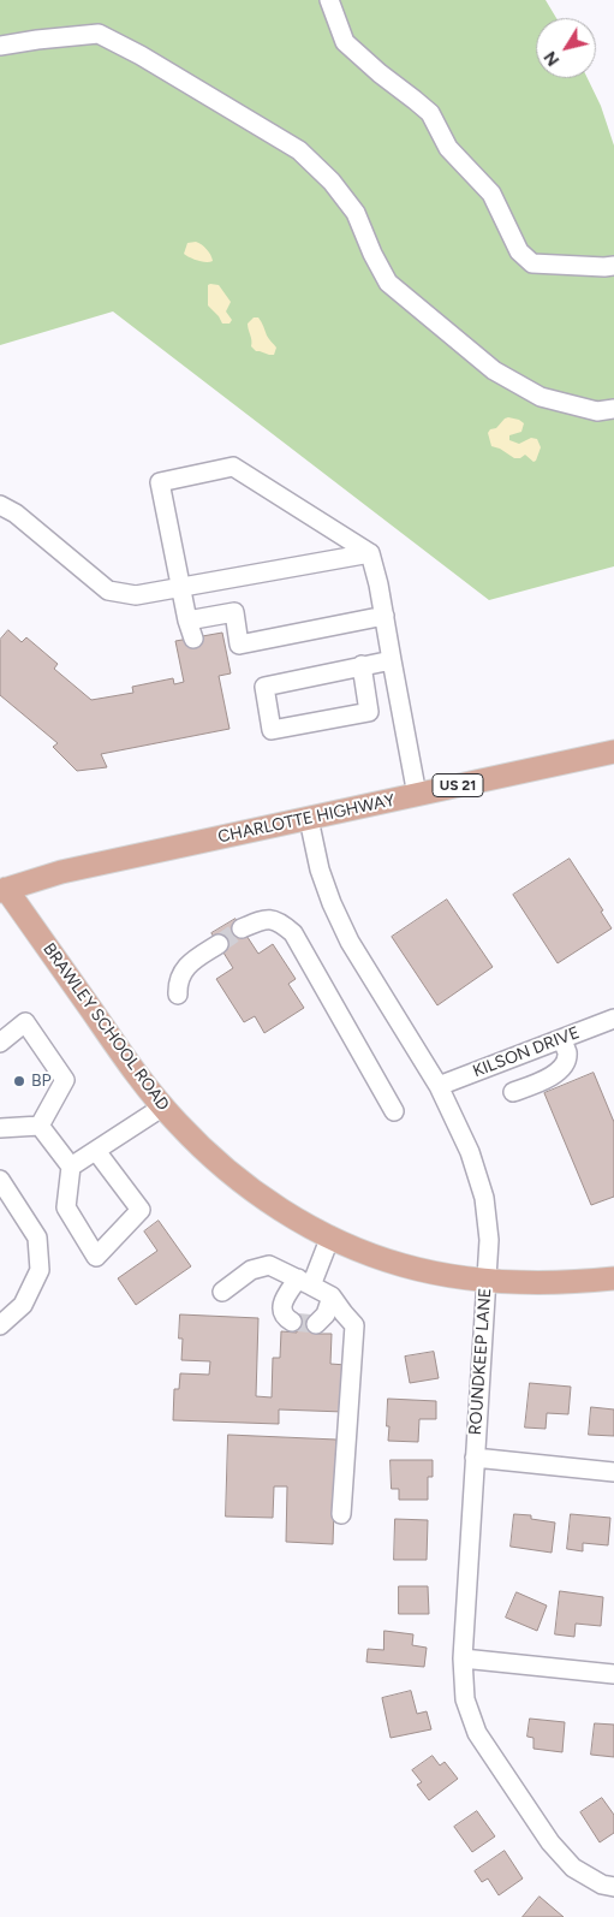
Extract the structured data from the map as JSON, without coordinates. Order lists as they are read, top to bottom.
{
  "streets": {
    "main road": ["US 21", "CHARLOTTE HIGHWAY", "BRAWLEY SCHOOL ROAD"],
    "street": ["KILSON DRIVE", "ROUNDKEEP LANE"]
  },
  "crossings": [
    ["CHARLOTTE HIGHWAY", "BRAWLEY SCHOOL ROAD"],
    ["CHARLOTTE HIGHWAY", "ROUNDKEEP LANE"],
    ["BRAWLEY SCHOOL ROAD", "ROUNDKEEP LANE"],
    ["KILSON DRIVE", "ROUNDKEEP LANE"]
  ],
  "places": ["BP"],
  "north": "bottom left"
}
